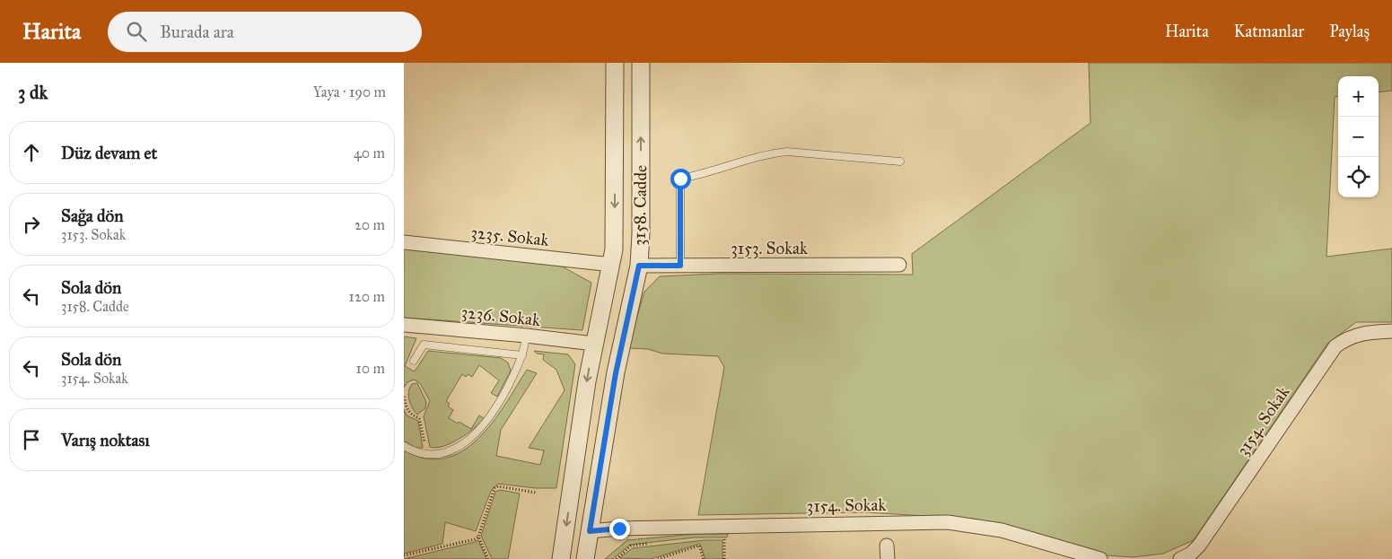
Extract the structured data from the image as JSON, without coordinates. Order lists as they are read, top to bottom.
{
  "streets": {
    "street": [
      "3158. Cadde",
      "3235. Sokak",
      "3153. Sokak",
      "3236. Sokak",
      "3154. Sokak"
    ]
  },
  "crossings": [
    ["3158. Cadde", "3235. Sokak"],
    ["3158. Cadde", "3153. Sokak"],
    ["3158. Cadde", "3236. Sokak"],
    ["3158. Cadde", "3154. Sokak"]
  ],
  "page": {
    "header": "Harita",
    "search": "Burada ara",
    "nav": ["Harita", "Katmanlar", "Paylaş"],
    "heading": ["3 dk", "Yaya · 190 m"],
    "map_buttons": ["+", "−"],
    "list": [
      ["Düz devam et", "40 m"],
      ["Sağa dön", "3153. Sokak", "20 m"],
      ["Sola dön", "3158. Cadde", "120 m"],
      ["Sola dön", "3154. Sokak", "10 m"],
      "Varış noktası"
    ]
  }
}
